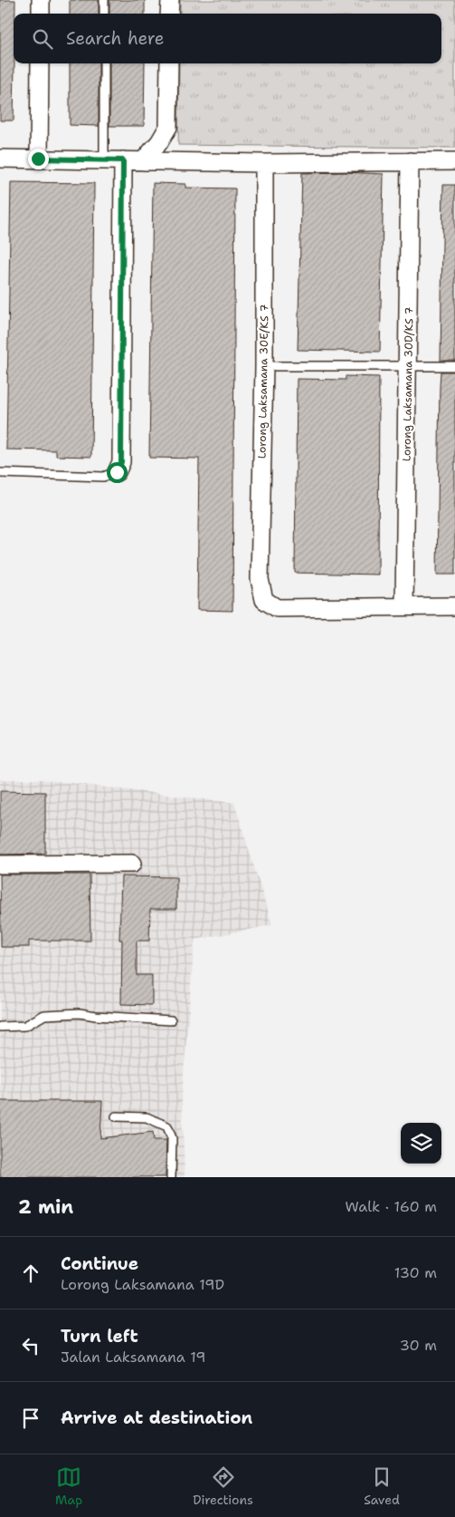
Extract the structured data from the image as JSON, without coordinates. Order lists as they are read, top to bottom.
{
  "streets": {
    "street": ["Lorong Laksamana 30E/KS 7", "Lorong Laksamana 30D/KS 7"]
  },
  "crossings": [
    ["Lorong Laksamana 30E/KS 7", "Lorong Laksamana 30D/KS 7"]
  ],
  "page": {
    "search": "Search here",
    "heading": ["2 min", "Walk · 160 m"],
    "list": [
      ["Continue", "Lorong Laksamana 19D", "130 m"],
      ["Turn left", "Jalan Laksamana 19", "30 m"],
      "Arrive at destination"
    ],
    "nav": ["Map", "Directions", "Saved"]
  }
}
